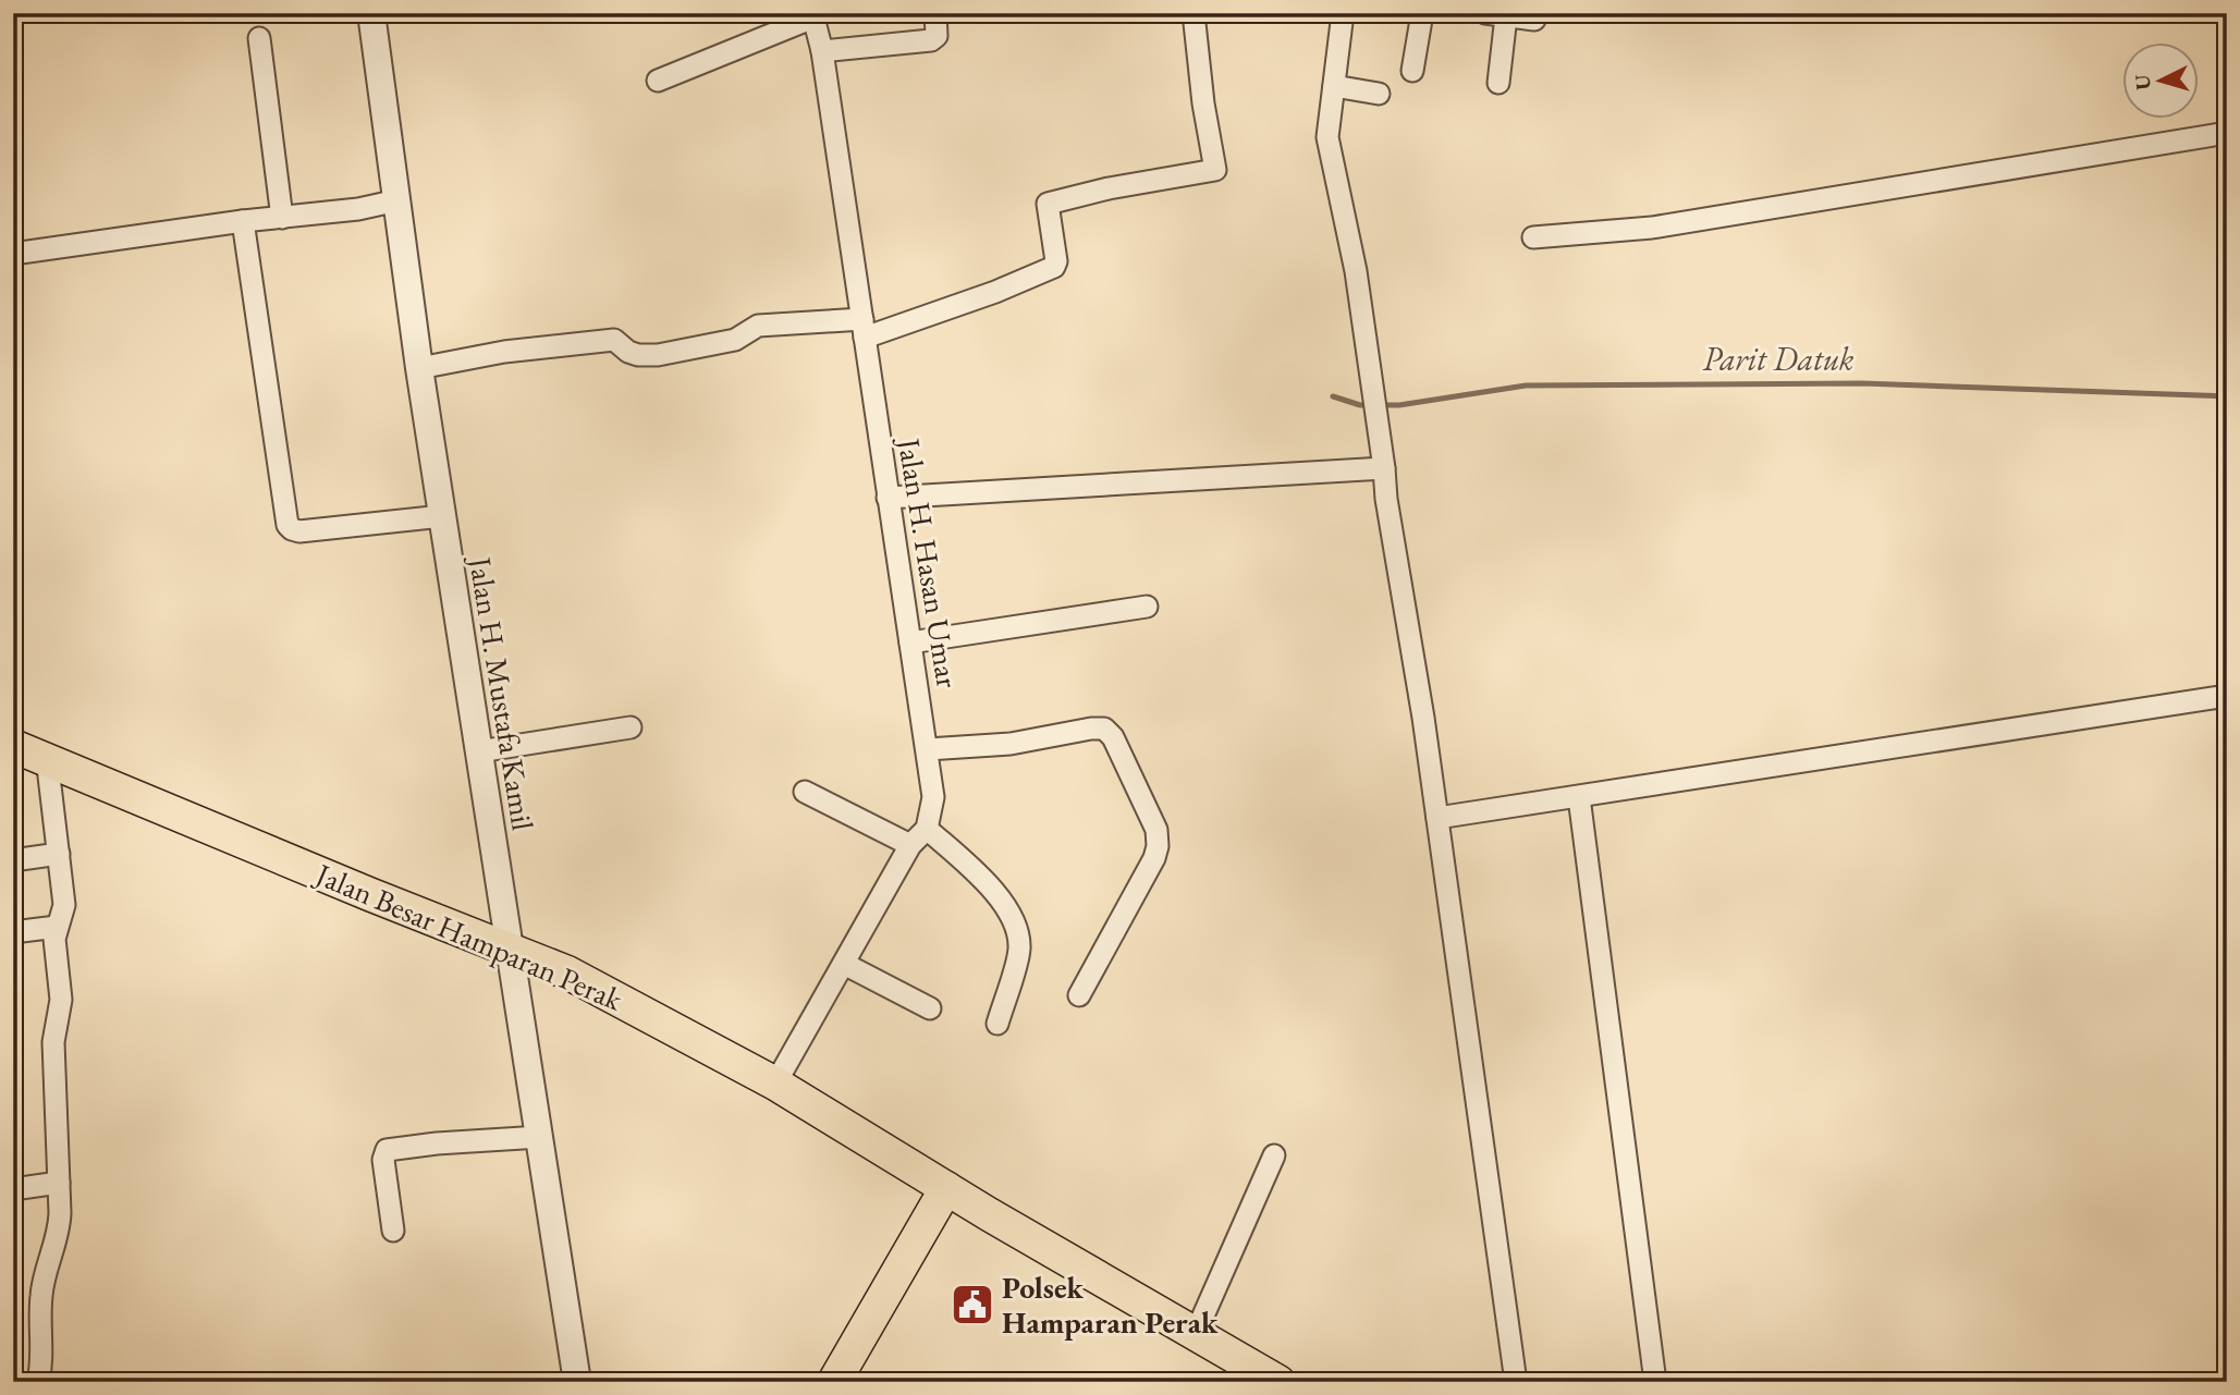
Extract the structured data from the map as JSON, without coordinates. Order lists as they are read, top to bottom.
{
  "streets": {
    "main road": ["Jalan Besar Hamparan Perak"],
    "street": ["Jalan H. Hasan Umar", "Jalan H. Mustafa Kamil"]
  },
  "crossings": [
    ["Jalan H. Mustafa Kamil", "Jalan Besar Hamparan Perak"]
  ],
  "water": ["Parit Datuk"],
  "places": {
    "public building": ["Polsek Hamparan Perak"]
  },
  "north": "left"
}
